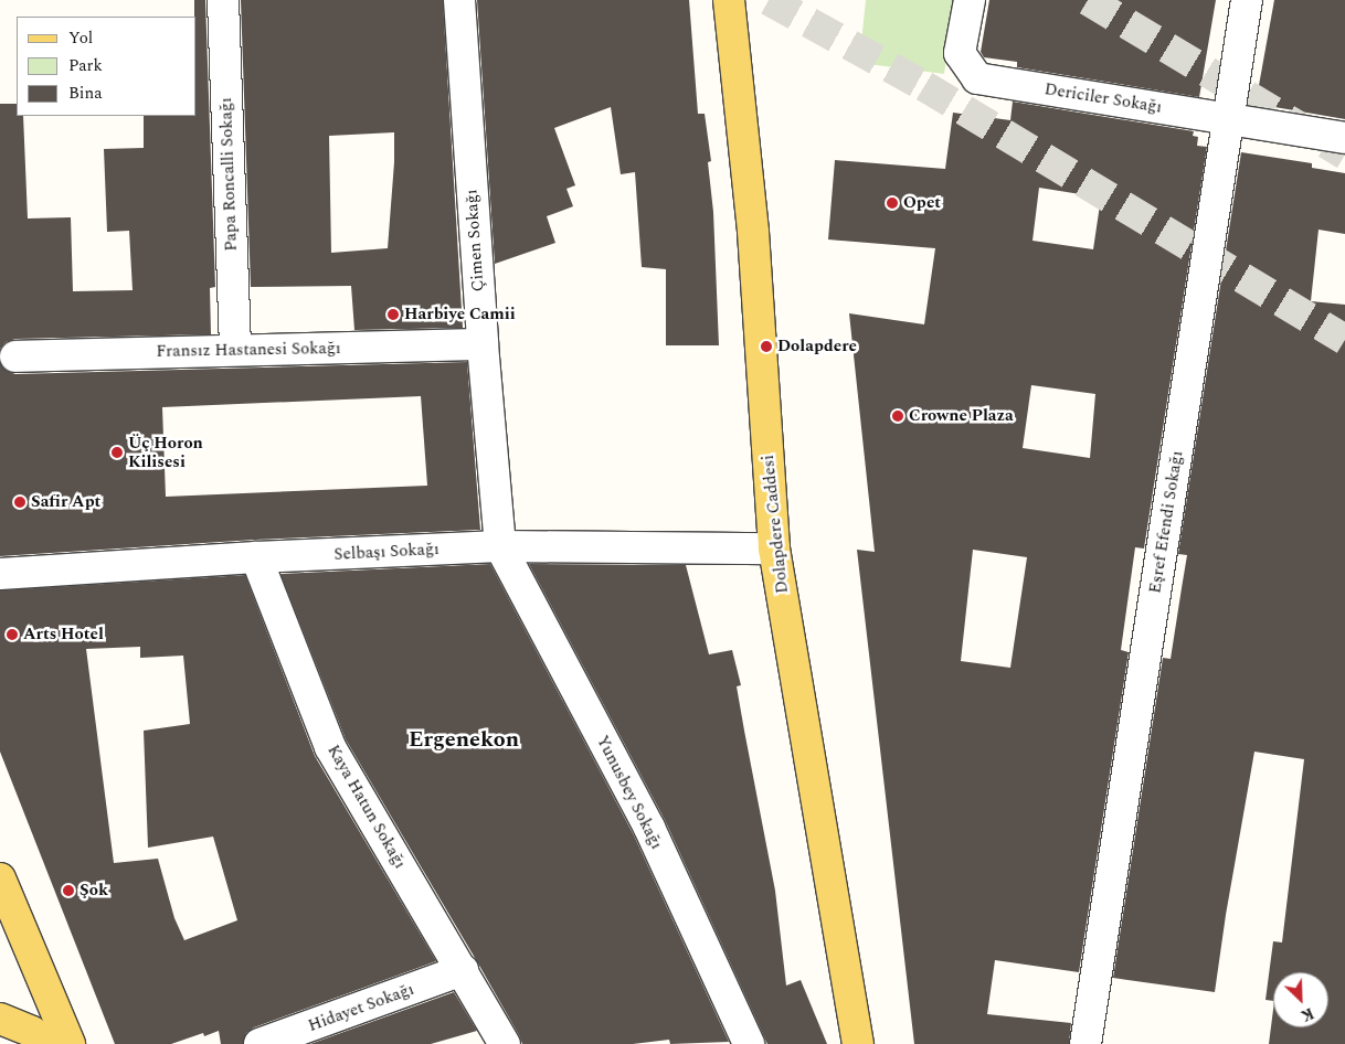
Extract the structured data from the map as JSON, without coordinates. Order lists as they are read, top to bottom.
{
  "streets": {
    "main road": ["Dolapdere Caddesi"],
    "street": [
      "Dericiler Sokağı",
      "Papa Roncalli Sokağı",
      "Çimen Sokağı",
      "Fransız Hastanesi Sokağı",
      "Eşref Efendi Sokağı",
      "Selbaşı Sokağı",
      "Yunusbey Sokağı",
      "Kaya Hatun Sokağı",
      "Hidayet Sokağı"
    ]
  },
  "crossings": [
    ["Dericiler Sokağı", "Eşref Efendi Sokağı"],
    ["Papa Roncalli Sokağı", "Fransız Hastanesi Sokağı"],
    ["Çimen Sokağı", "Fransız Hastanesi Sokağı"],
    ["Çimen Sokağı", "Selbaşı Sokağı"],
    ["Çimen Sokağı", "Yunusbey Sokağı"],
    ["Dolapdere Caddesi", "Selbaşı Sokağı"],
    ["Selbaşı Sokağı", "Yunusbey Sokağı"],
    ["Selbaşı Sokağı", "Kaya Hatun Sokağı"],
    ["Kaya Hatun Sokağı", "Hidayet Sokağı"]
  ],
  "districts": ["Ergenekon"],
  "places": [
    "Opet",
    "Harbiye Camii",
    "Dolapdere",
    "Crowne Plaza",
    "Üç Horon Kilisesi",
    "Safir Apt",
    "Arts Hotel",
    "Şok"
  ],
  "legend": ["Yol", "Park", "Bina"],
  "north": "bottom right"
}
